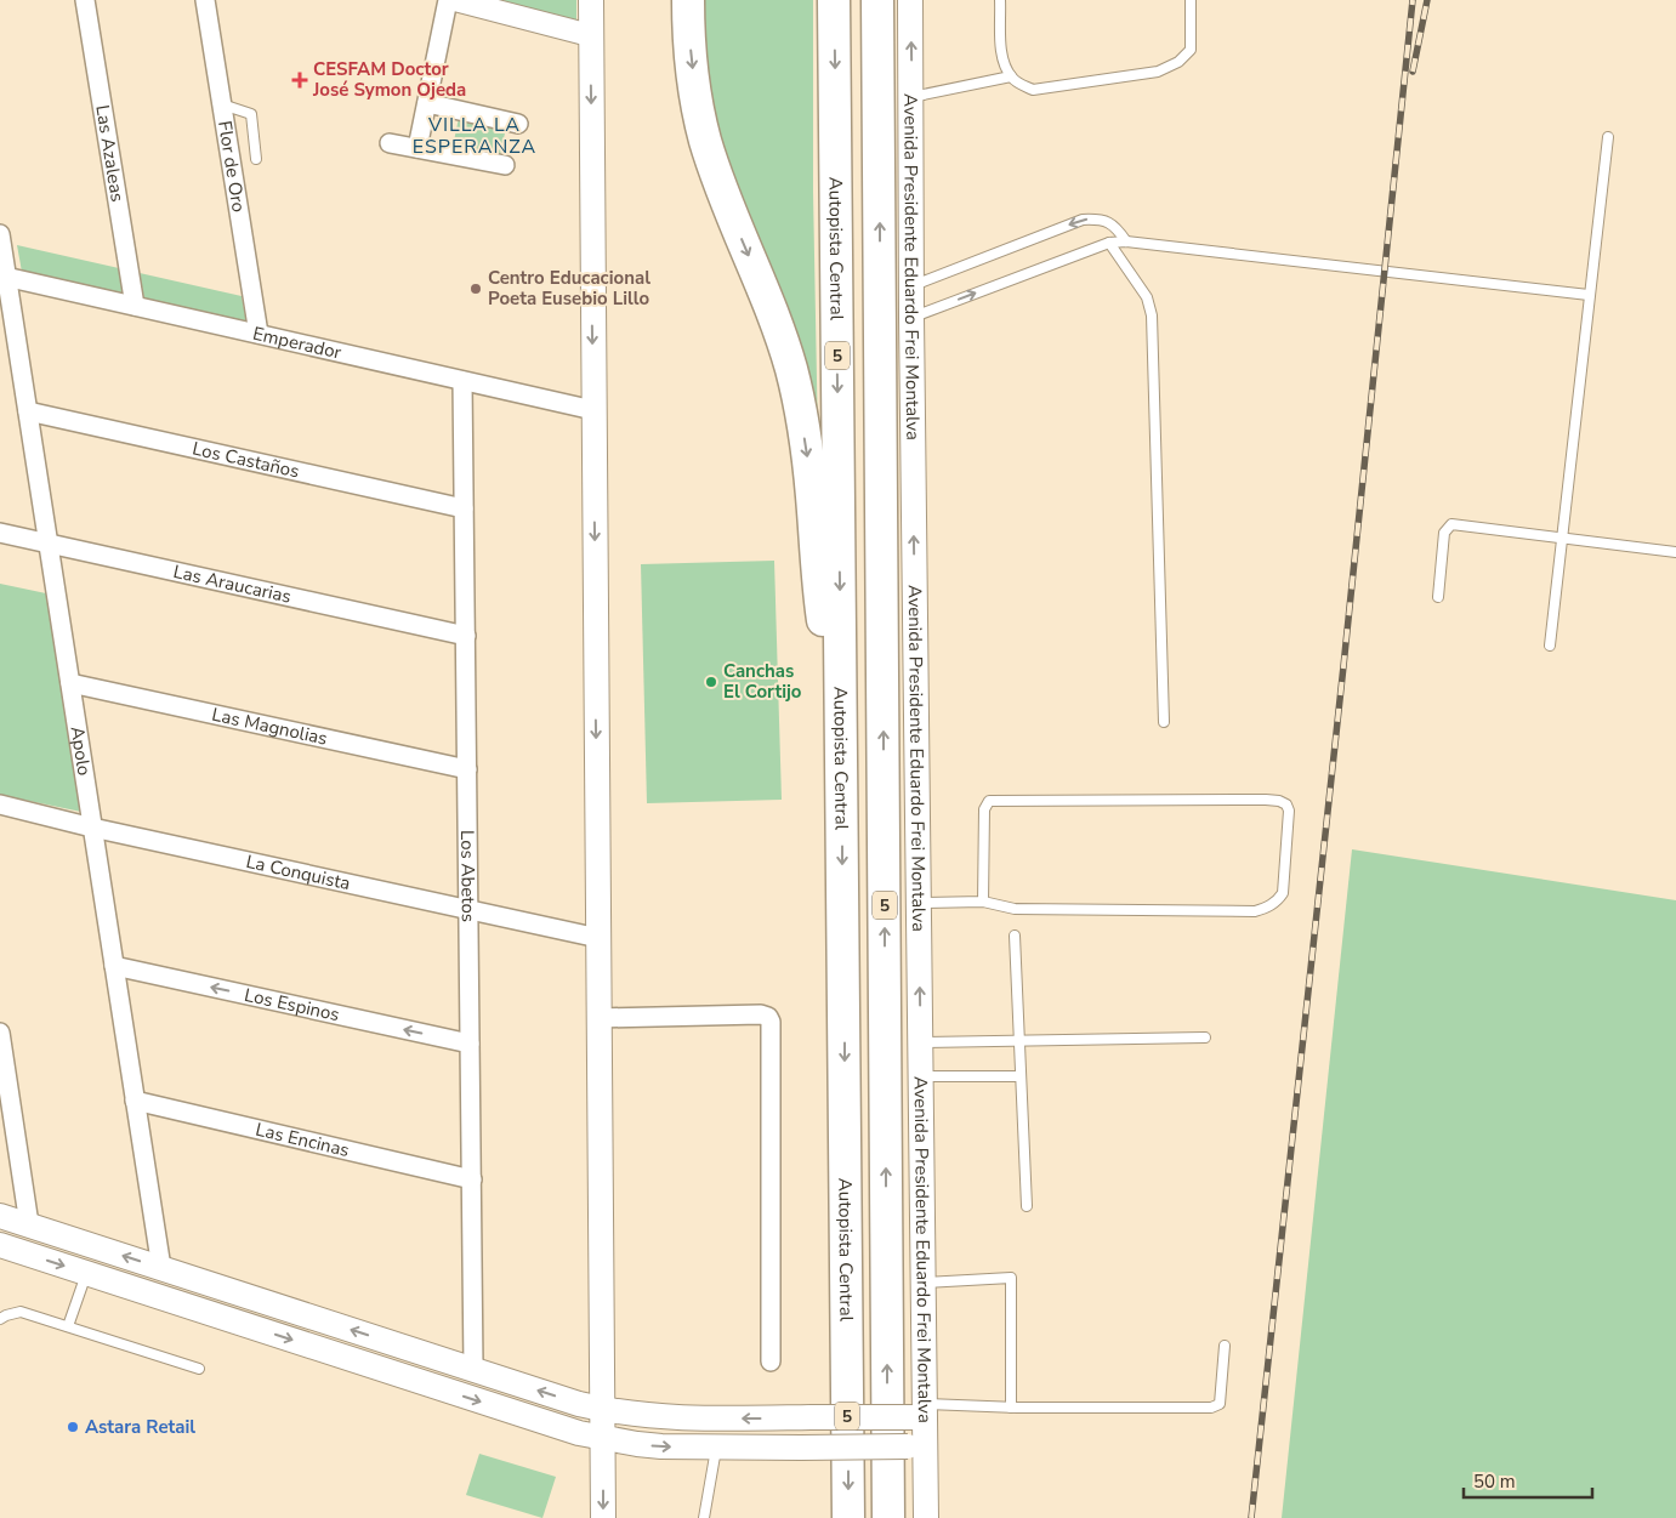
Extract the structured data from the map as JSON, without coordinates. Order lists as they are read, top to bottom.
{
  "streets": {
    "highway": ["Autopista Central", "5"],
    "main road": ["Avenida Presidente Eduardo Frei Montalva"],
    "street": [
      "Las Azaleas",
      "Flor de Oro",
      "Emperador",
      "Los Castaños",
      "Las Araucarias",
      "Las Magnolias",
      "Apolo",
      "La Conquista",
      "Los Abetos",
      "Los Espinos",
      "Las Encinas"
    ]
  },
  "crossings": [
    ["Las Azaleas", "Emperador"],
    ["Flor de Oro", "Emperador"],
    ["Emperador", "Apolo"],
    ["Emperador", "Los Abetos"],
    ["Los Castaños", "Apolo"],
    ["Los Castaños", "Los Abetos"],
    ["Las Araucarias", "Apolo"],
    ["Las Araucarias", "Los Abetos"],
    ["Las Magnolias", "Apolo"],
    ["Las Magnolias", "Los Abetos"],
    ["Apolo", "La Conquista"],
    ["Apolo", "Los Espinos"],
    ["Apolo", "Las Encinas"],
    ["La Conquista", "Los Abetos"],
    ["Los Abetos", "Los Espinos"],
    ["Los Abetos", "Las Encinas"]
  ],
  "one_way": ["Avenida Presidente Eduardo Frei Montalva", "Los Espinos"],
  "districts": ["VILLA LA ESPERANZA"],
  "places": {
    "health": ["CESFAM Doctor José Symon Ojeda"],
    "other": ["Centro Educacional Poeta Eusebio Lillo", "Canchas El Cortijo", "Astara Retail"]
  },
  "scale_bar": "50 m"
}
